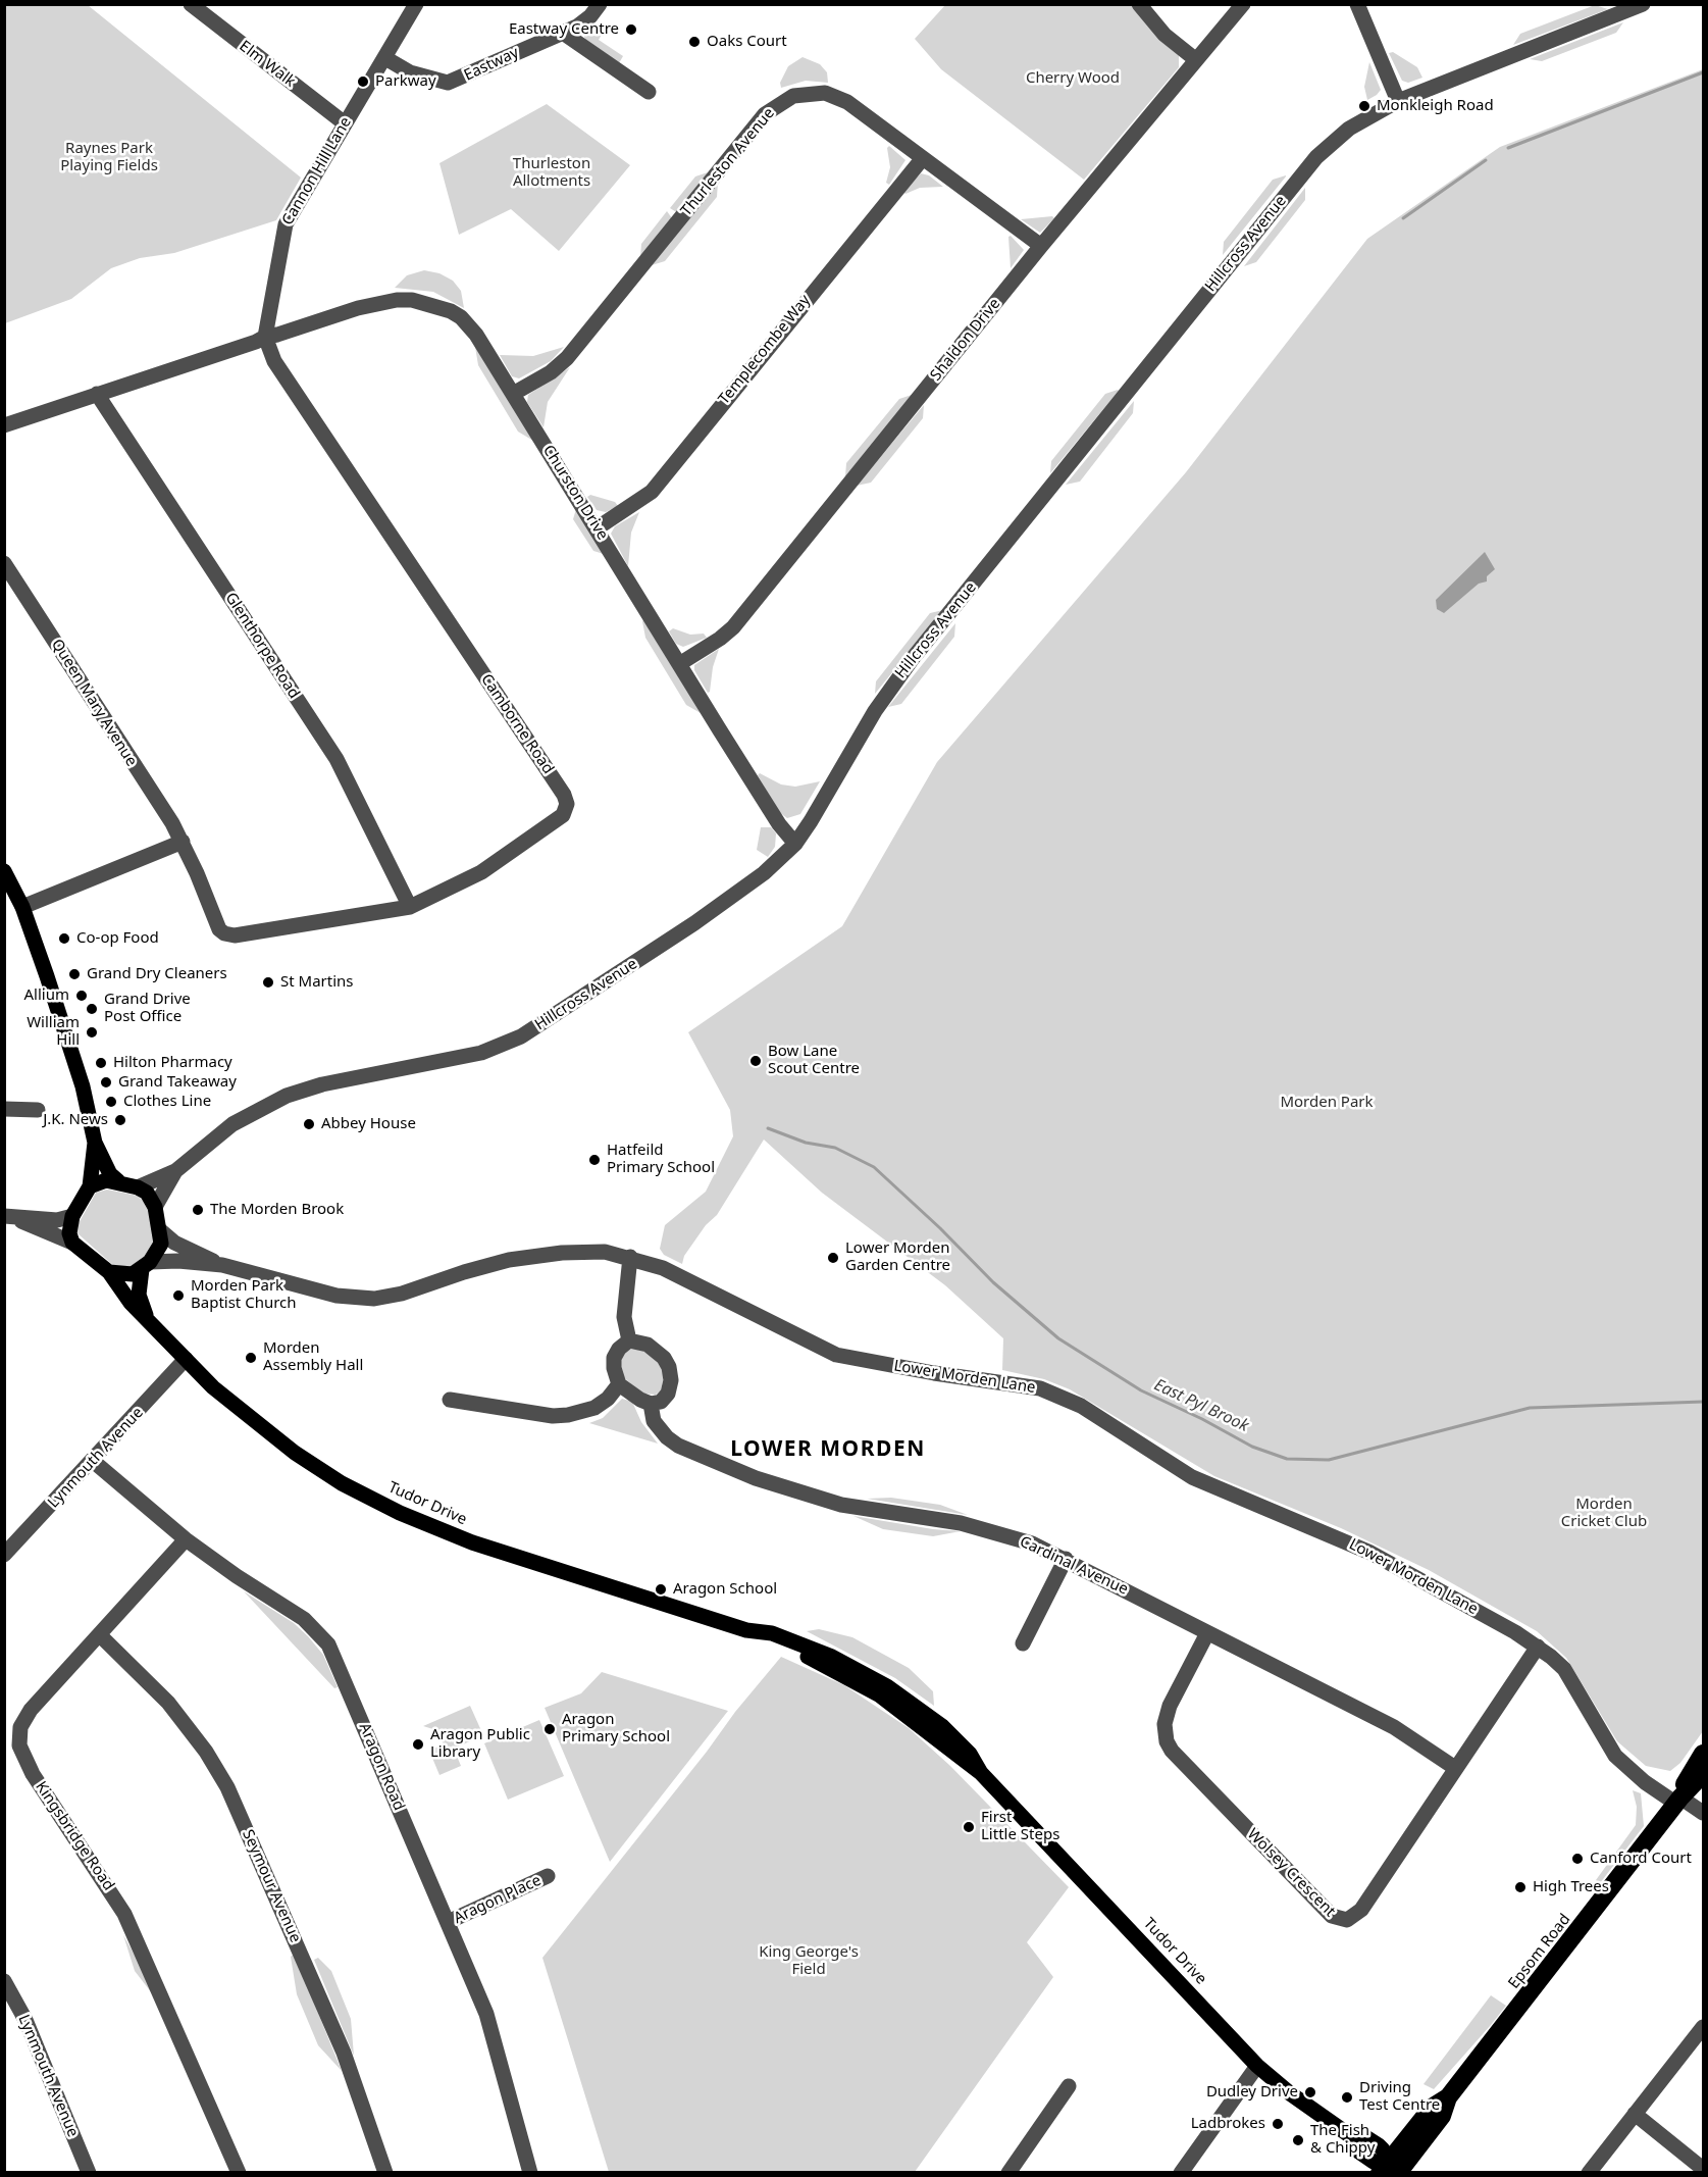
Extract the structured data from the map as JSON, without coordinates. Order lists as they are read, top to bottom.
{
  "streets": {
    "highway": ["Epsom Road"],
    "main road": ["Tudor Drive"],
    "street": [
      "Elm Walk",
      "Eastway",
      "Thurleston Avenue",
      "Cannon Hill Lane",
      "Hillcross Avenue",
      "Shaldon Drive",
      "Templecombe Way",
      "Churston Drive",
      "Glenthorpe Road",
      "Queen Mary Avenue",
      "Camborne Road",
      "Lower Morden Lane",
      "Lynmouth Avenue",
      "Cardinal Avenue",
      "Aragon Road",
      "Kingsbridge Road",
      "Wolsey Crescent",
      "Seymour Avenue",
      "Aragon Place"
    ]
  },
  "crossings": [
    ["Elm Walk", "Cannon Hill Lane"],
    ["Eastway", "Cannon Hill Lane"],
    ["Thurleston Avenue", "Shaldon Drive"],
    ["Thurleston Avenue", "Templecombe Way"],
    ["Thurleston Avenue", "Churston Drive"],
    ["Cannon Hill Lane", "Churston Drive"],
    ["Cannon Hill Lane", "Camborne Road"],
    ["Hillcross Avenue", "Churston Drive"],
    ["Hillcross Avenue", "Lower Morden Lane"],
    ["Hillcross Avenue", "Tudor Drive"],
    ["Shaldon Drive", "Churston Drive"],
    ["Templecombe Way", "Churston Drive"],
    ["Churston Drive", "Camborne Road"],
    ["Glenthorpe Road", "Camborne Road"],
    ["Queen Mary Avenue", "Camborne Road"],
    ["Lower Morden Lane", "Tudor Drive"],
    ["Lower Morden Lane", "Wolsey Crescent"],
    ["Lower Morden Lane", "Epsom Road"],
    ["Lynmouth Avenue", "Tudor Drive"],
    ["Lynmouth Avenue", "Aragon Road"],
    ["Tudor Drive", "Epsom Road"],
    ["Cardinal Avenue", "Wolsey Crescent"],
    ["Aragon Road", "Kingsbridge Road"],
    ["Aragon Road", "Aragon Place"],
    ["Kingsbridge Road", "Seymour Avenue"]
  ],
  "districts": ["LOWER MORDEN"],
  "water": ["East Pyl Brook"],
  "parks": [
    "Cherry Wood",
    "Raynes Park Playing Fields",
    "Thurleston Allotments",
    "Morden Park",
    "Morden Cricket Club",
    "King George's Field"
  ],
  "places": [
    "Eastway Centre",
    "Oaks Court",
    "Parkway",
    "Monkleigh Road",
    "Co-op Food",
    "Grand Dry Cleaners",
    "St Martins",
    "Allium",
    "Grand Drive Post Office",
    "William Hill",
    "Bow Lane Scout Centre",
    "Hilton Pharmacy",
    "Grand Takeaway",
    "Clothes Line",
    "J.K. News",
    "Abbey House",
    "Hatfeild Primary School",
    "The Morden Brook",
    "Lower Morden Garden Centre",
    "Morden Park Baptist Church",
    "Morden Assembly Hall",
    "Aragon School",
    "Aragon Primary School",
    "Aragon Public Library",
    "First Little Steps",
    "Canford Court",
    "High Trees",
    "Dudley Drive",
    "Driving Test Centre",
    "Ladbrokes",
    "The Fish & Chippy"
  ]
}
